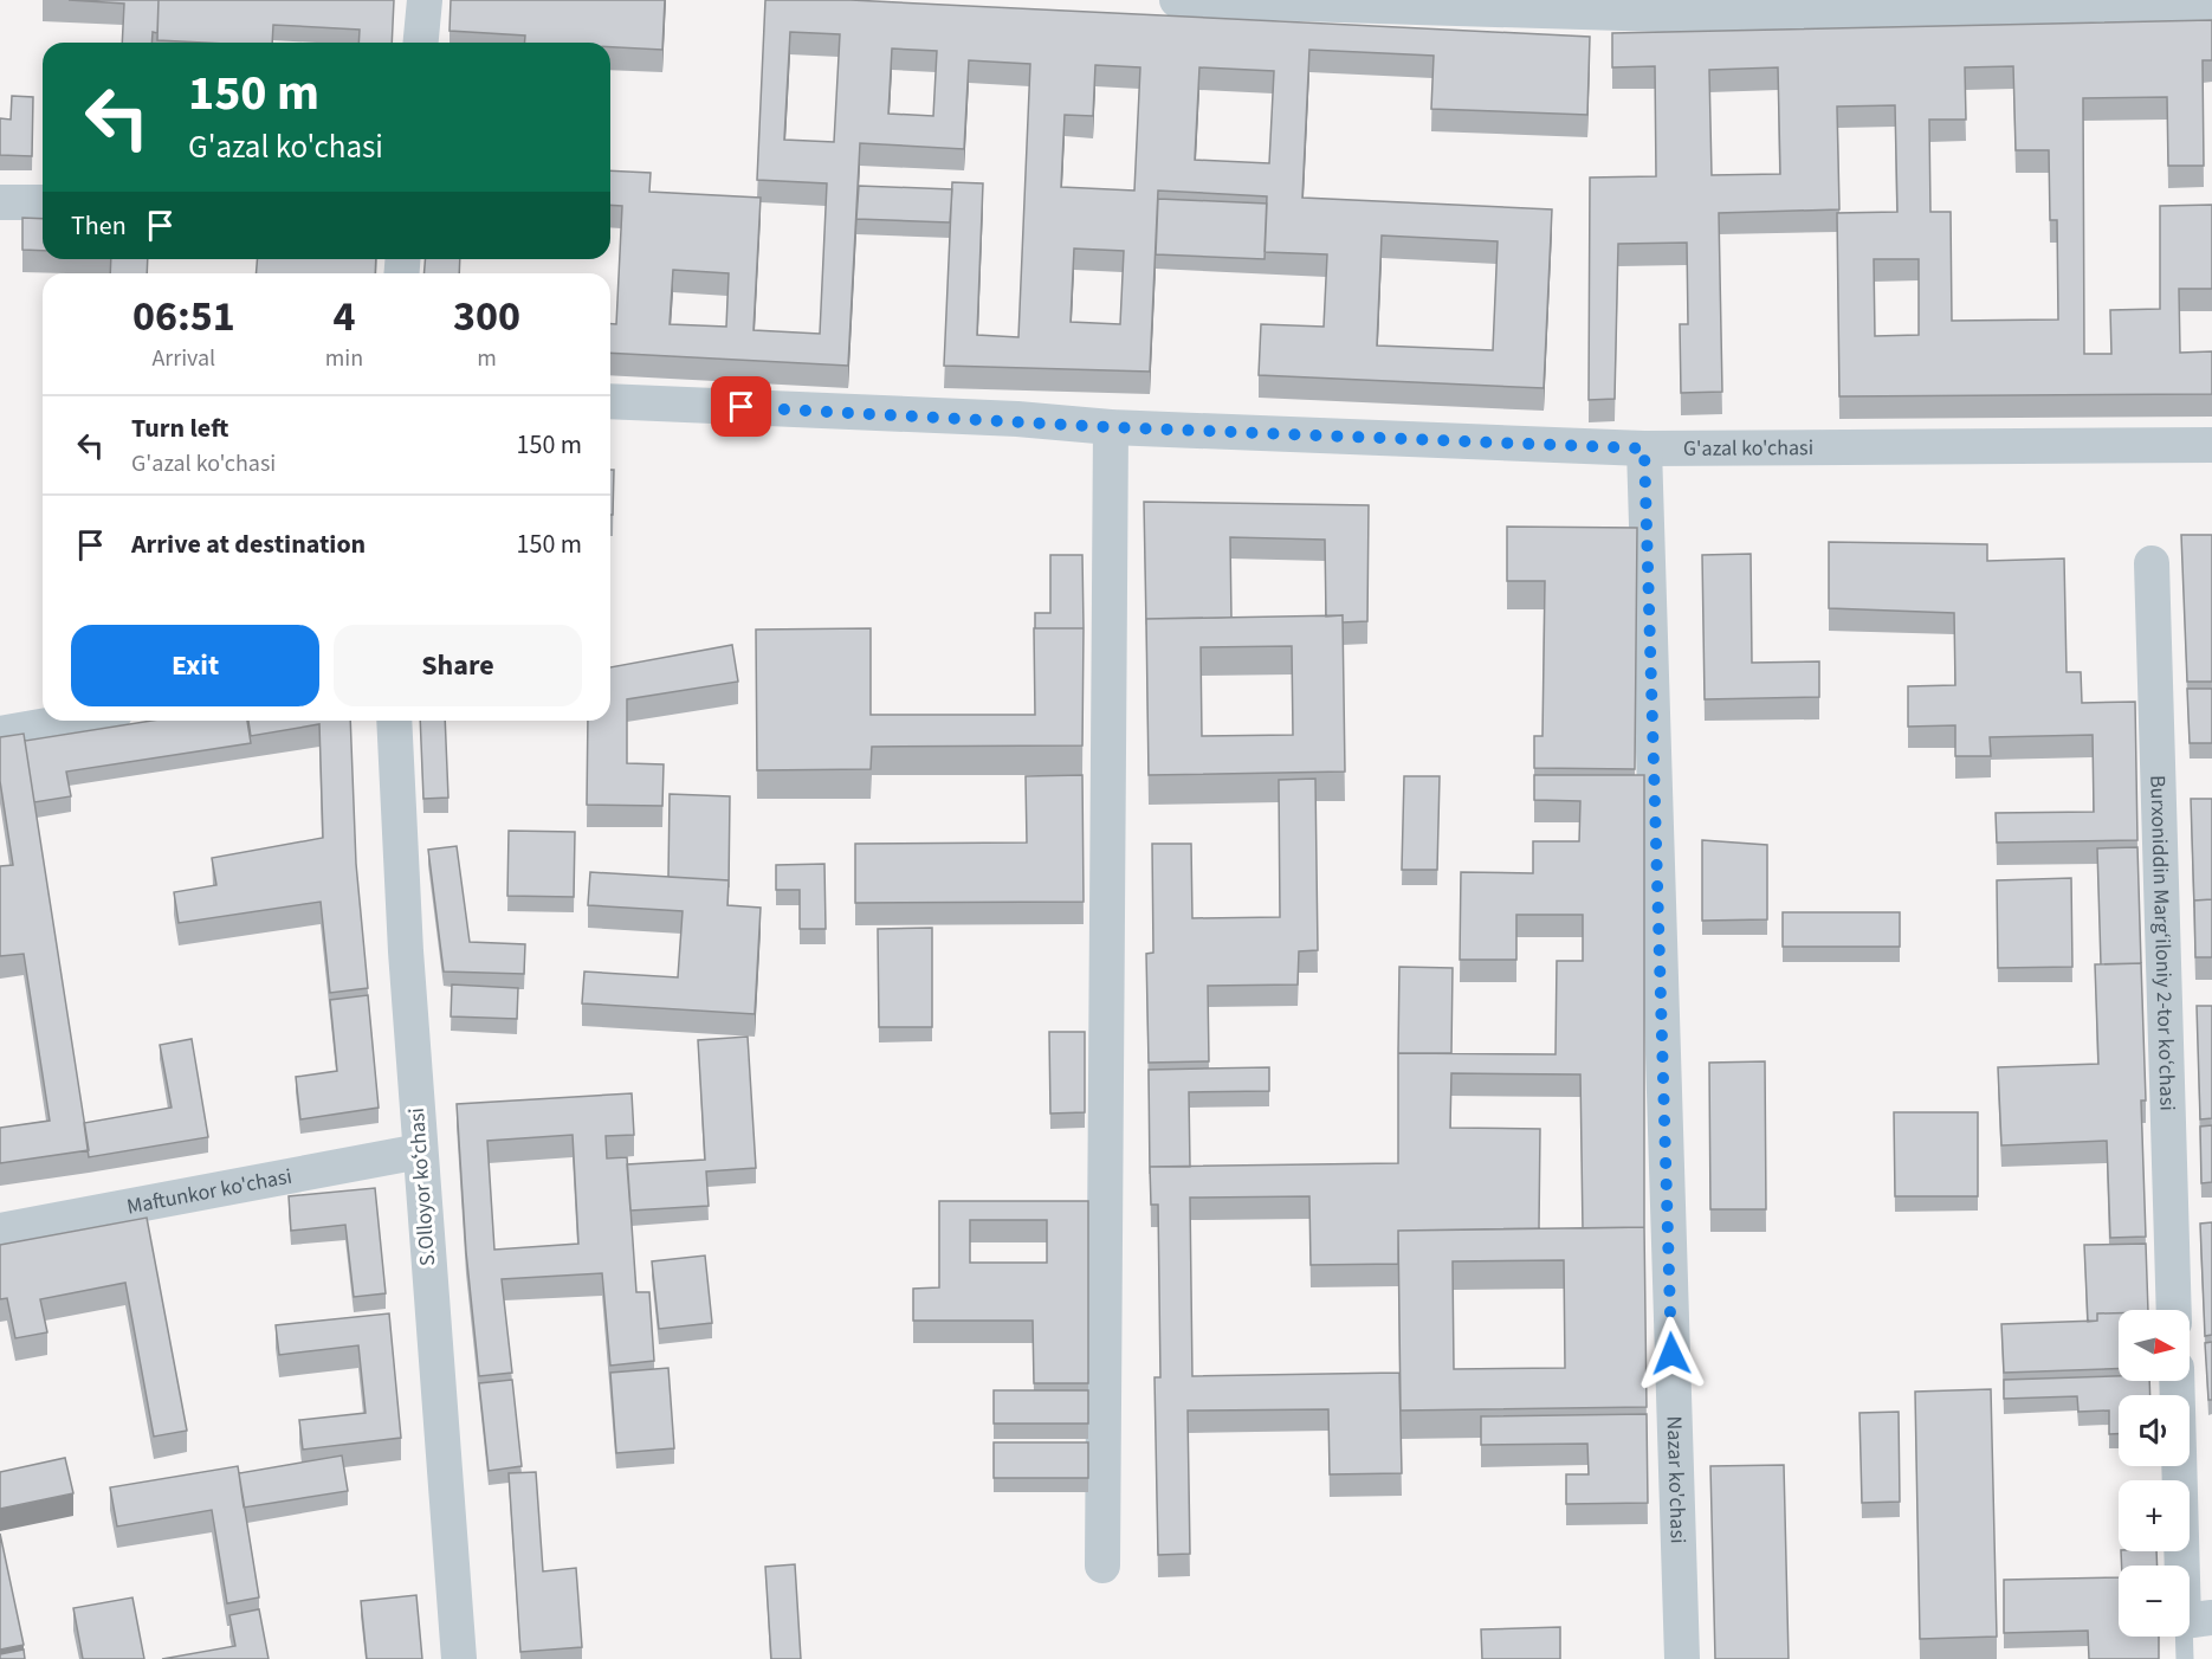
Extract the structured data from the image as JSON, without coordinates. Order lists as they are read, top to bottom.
{
  "streets": {
    "street": [
      "G'azal ko'chasi",
      "Burxoniddin Marg‘iloniy 2-tor ko‘chasi",
      "S.Olloyor koʻchasi",
      "Maftunkor ko'chasi",
      "Nazar ko'chasi"
    ]
  },
  "crossings": [
    ["G'azal ko'chasi", "Nazar ko'chasi"],
    ["S.Olloyor koʻchasi", "Maftunkor ko'chasi"]
  ],
  "north": "right",
  "page": {
    "turn": ["150 m", "G'azal ko'chasi"],
    "then": "Then",
    "eta": [
      "06:51",
      "Arrival",
      "4",
      "min",
      "300",
      "m"
    ],
    "list": [
      {
        "name": "Turn left",
        "note": "G'azal ko'chasi",
        "value": "150 m"
      },
      {
        "name": "Arrive at destination",
        "value": "150 m"
      }
    ],
    "buttons": ["Exit", "Share"],
    "map_buttons": ["+", "−"]
  }
}
